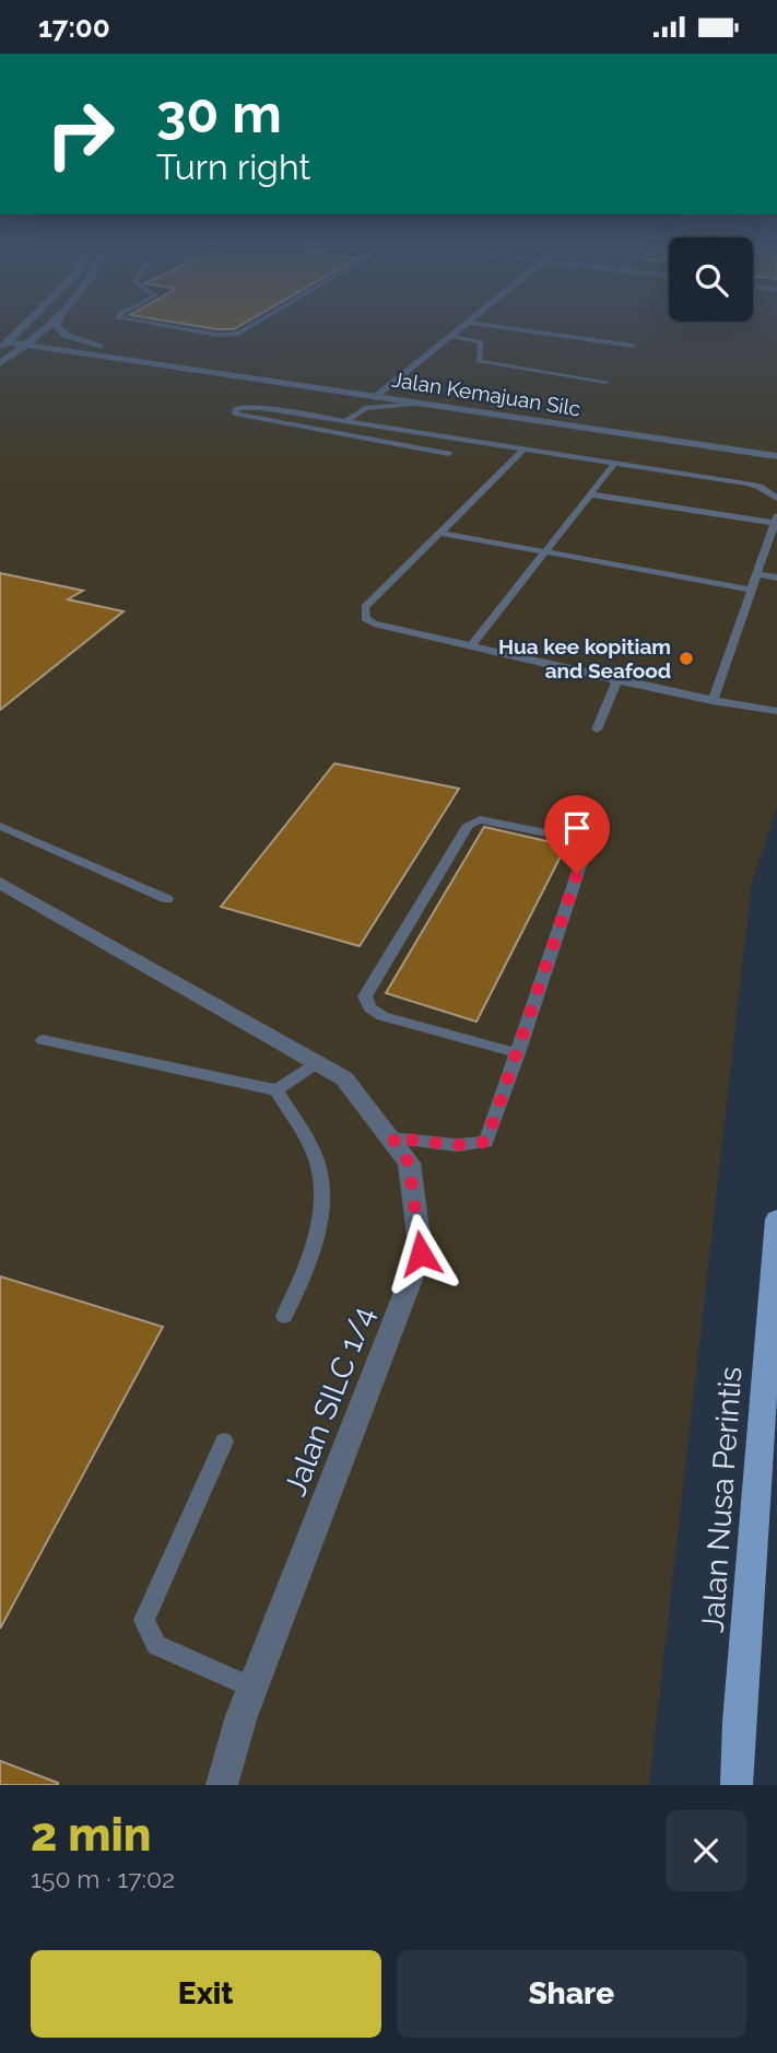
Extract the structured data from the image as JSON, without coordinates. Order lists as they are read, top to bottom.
{
  "streets": {
    "main road": ["Jalan Nusa Perintis"],
    "street": ["Jalan Kemajuan Silc", "Jalan SILC 1/4"]
  },
  "places": ["Hua kee kopitiam and Seafood"],
  "page": {
    "status": "17:00",
    "turn": ["30 m", "Turn right"],
    "heading": ["2 min", "150 m · 17:02"],
    "buttons": ["Exit", "Share"]
  }
}
